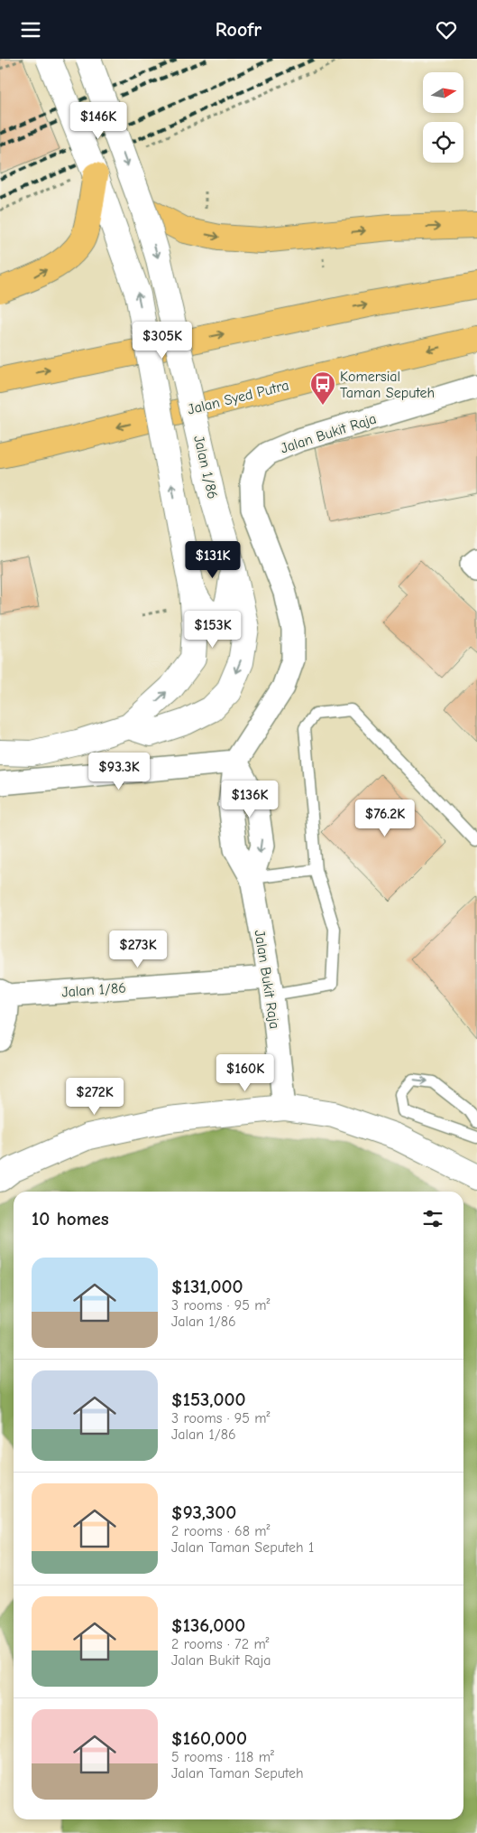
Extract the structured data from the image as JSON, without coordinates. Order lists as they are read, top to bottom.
{
  "streets": {
    "main road": ["Jalan Syed Putra"],
    "street": ["Jalan Bukit Raja", "Jalan 1/86"]
  },
  "crossings": [
    ["Jalan Bukit Raja", "Jalan 1/86"]
  ],
  "places": {
    "bus stop": ["Komersial Taman Seputeh"]
  },
  "north": "right",
  "page": {
    "header": "Roofr",
    "price": [
      "$146K",
      "$305K",
      "$131K",
      "$153K",
      "$93.3K",
      "$136K",
      "$76.2K",
      "$273K",
      "$160K",
      "$272K"
    ],
    "heading": "10 homes",
    "list": [
      {
        "name": "$131,000",
        "note": "3 rooms · 95 m² · Jalan 1/86"
      },
      {
        "name": "$153,000",
        "note": "3 rooms · 95 m² · Jalan 1/86"
      },
      {
        "name": "$93,300",
        "note": "2 rooms · 68 m² · Jalan Taman Seputeh 1"
      },
      {
        "name": "$136,000",
        "note": "2 rooms · 72 m² · Jalan Bukit Raja"
      },
      {
        "name": "$160,000",
        "note": "5 rooms · 118 m² · Jalan Taman Seputeh"
      }
    ]
  }
}
